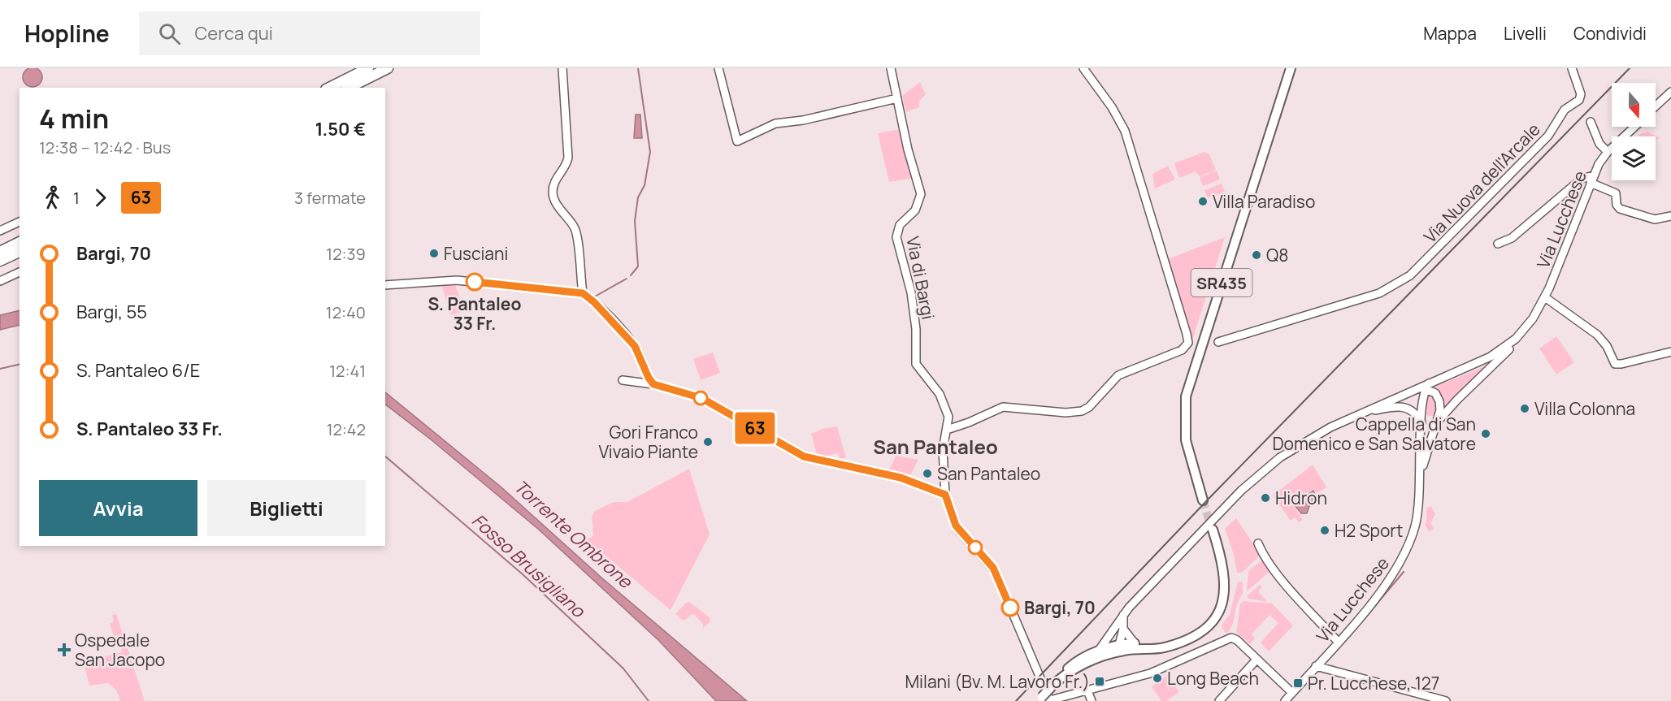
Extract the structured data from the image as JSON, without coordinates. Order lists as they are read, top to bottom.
{
  "streets": {
    "main road": ["SR435"],
    "street": ["Via Nuova dell'Arcale", "Via Lucchese", "Via di Bargi"]
  },
  "districts": ["San Pantaleo"],
  "water": ["Torrente Ombrone", "Fosso Brusigliano"],
  "places": {
    "other": [
      "Villa Paradiso",
      "Fusciani",
      "Q8",
      "S. Pantaleo 33 Fr.",
      "Villa Colonna",
      "Cappella di San Domenico e San Salvatore",
      "Gori Franco Vivaio Piante",
      "San Pantaleo",
      "Hidron",
      "H2 Sport",
      "Bargi, 70",
      "Long Beach"
    ],
    "health": ["Ospedale San Jacopo"],
    "transit": ["Milani (Bv. M. Lavoro Fr.)", "Pr. Lucchese, 127"]
  },
  "lines": ["bus line 63"],
  "north": "bottom",
  "page": {
    "header": "Hopline",
    "search": "Cerca qui",
    "nav": ["Mappa", "Livelli", "Condividi"],
    "on_map": "63",
    "heading": ["4 min", "12:38 – 12:42 · Bus", "1.50 €"],
    "legs": ["1", "63", "3 fermate"],
    "list": [
      {
        "name": "Bargi, 70",
        "value": "12:39"
      },
      {
        "name": "Bargi, 55",
        "value": "12:40"
      },
      {
        "name": "S. Pantaleo 6/E",
        "value": "12:41"
      },
      {
        "name": "S. Pantaleo 33 Fr.",
        "value": "12:42"
      }
    ],
    "buttons": ["Avvia", "Biglietti"]
  }
}
